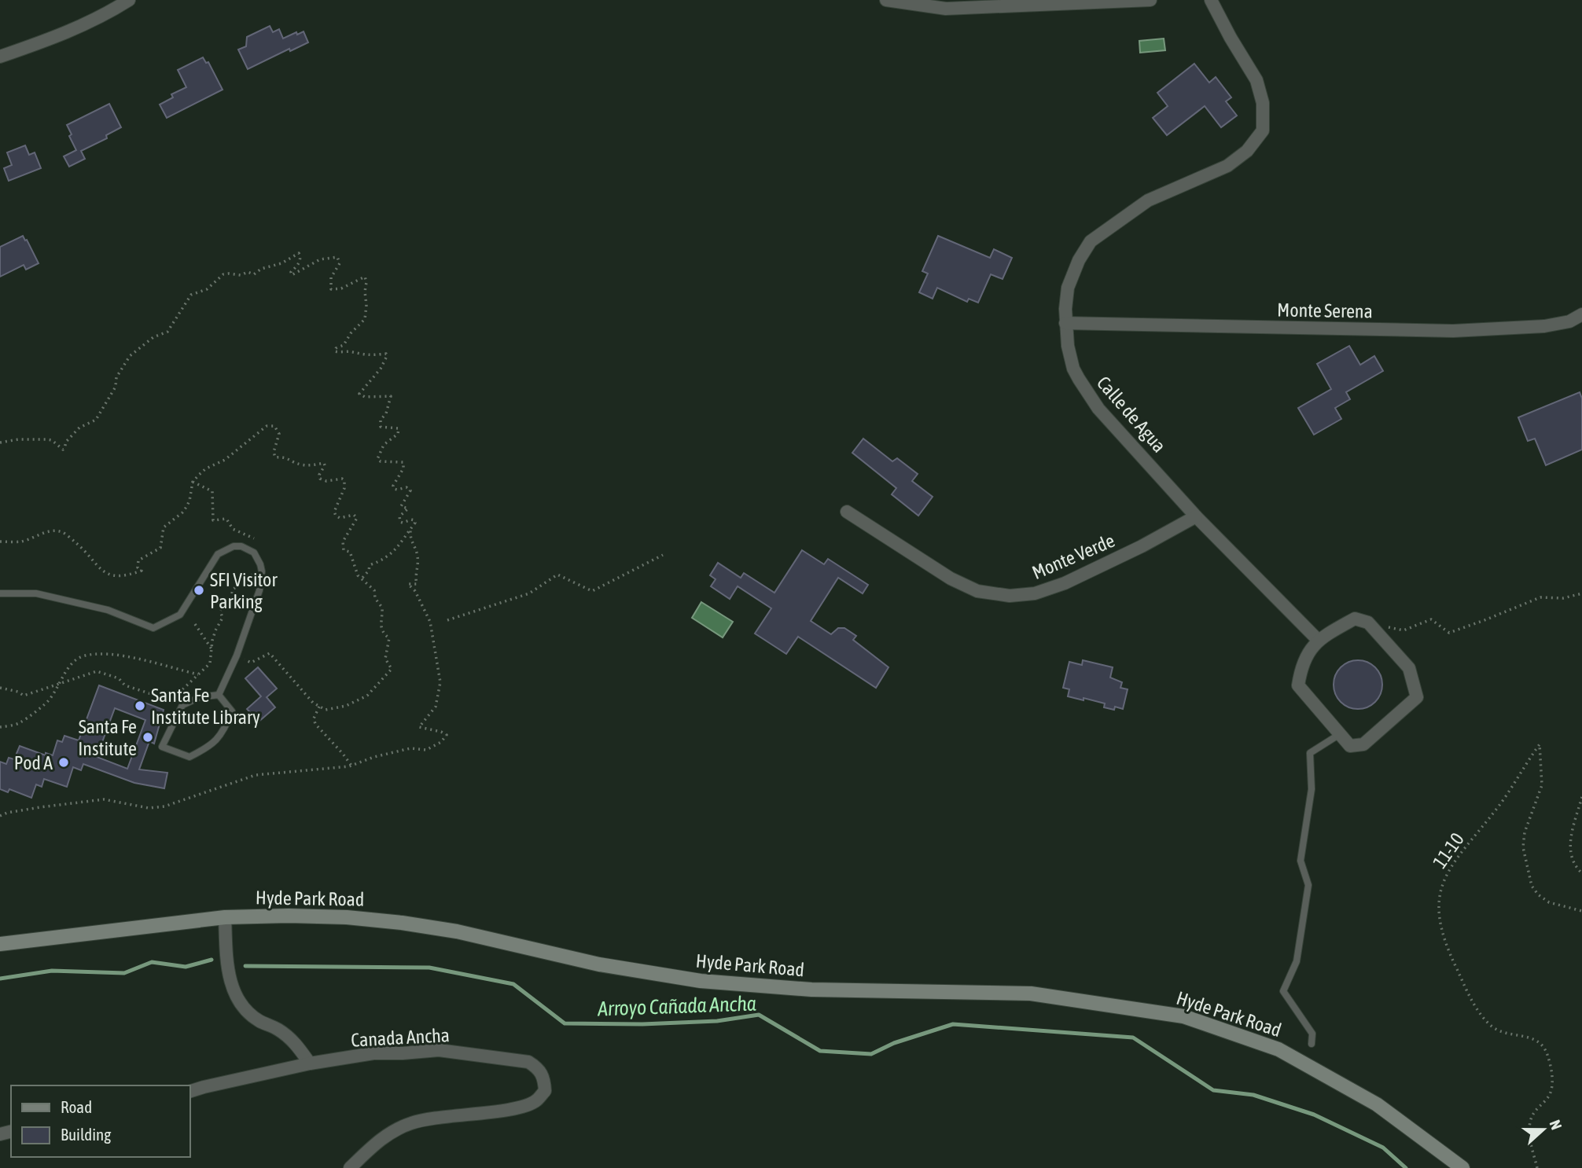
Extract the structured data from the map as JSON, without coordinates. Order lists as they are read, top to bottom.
{
  "streets": {
    "main road": ["Hyde Park Road"],
    "street": [
      "Monte Serena",
      "Calle de Agua",
      "Monte Verde",
      "Canada Ancha"
    ],
    "path": ["11-10"]
  },
  "crossings": [
    ["Monte Serena", "Calle de Agua"],
    ["Calle de Agua", "Monte Verde"]
  ],
  "water": ["Arroyo Cañada Ancha"],
  "places": [
    "SFI Visitor Parking",
    "Santa Fe Institute Library",
    "Santa Fe Institute",
    "Pod A"
  ],
  "legend": ["Road", "Building"],
  "north": "right"
}
